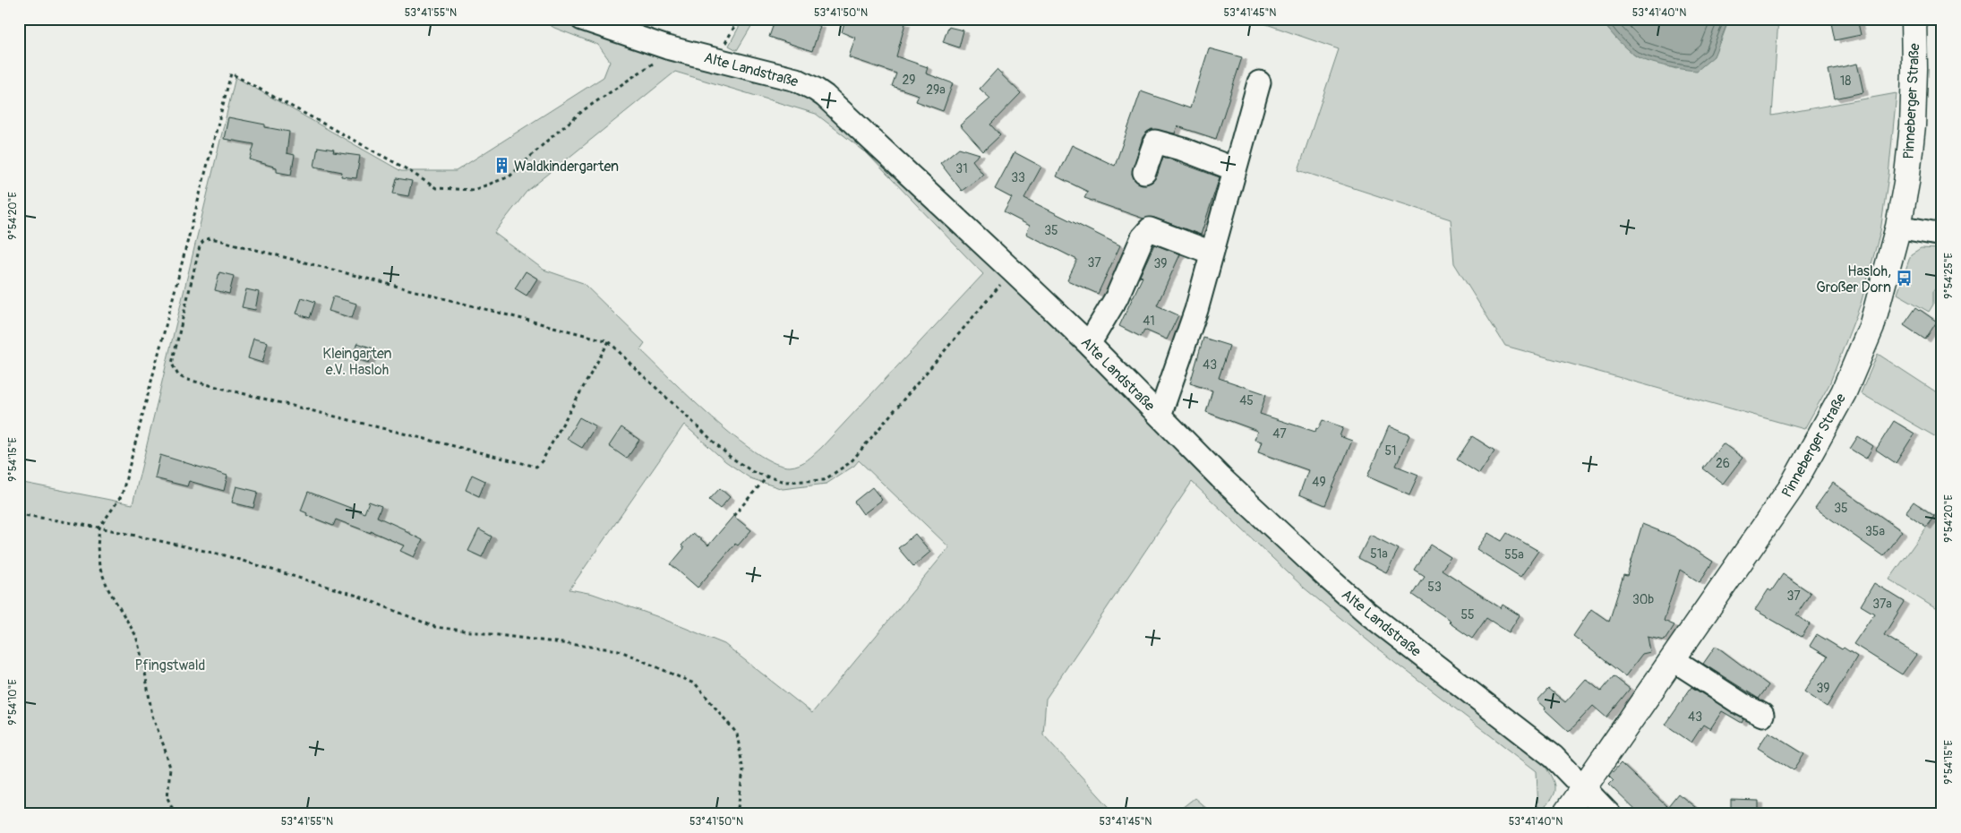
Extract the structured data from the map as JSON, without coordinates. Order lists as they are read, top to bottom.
{
  "streets": {
    "main road": ["Pinneberger Straße"],
    "street": ["Alte Landstraße"]
  },
  "crossings": [
    ["Alte Landstraße", "Pinneberger Straße"]
  ],
  "parks": ["Kleingarten e.V. Hasloh", "Pfingstwald"],
  "places": {
    "building": ["Waldkindergarten"],
    "bus stop": ["Hasloh, Großer Dorn"]
  },
  "house_numbers": [
    "29",
    "18",
    "29a",
    "31",
    "33",
    "35",
    "37",
    "39",
    "41",
    "43",
    "45",
    "47",
    "51",
    "26",
    "49",
    "35",
    "35a",
    "51a",
    "55a",
    "53",
    "37",
    "30b",
    "37a",
    "55",
    "39",
    "43"
  ],
  "coordinates": [
    "53°41'55\"N",
    "53°41'50\"N",
    "53°41'45\"N",
    "53°41'40\"N",
    "9°54'20\"E",
    "9°54'25\"E",
    "9°54'15\"E",
    "9°54'10\"E"
  ]
}
